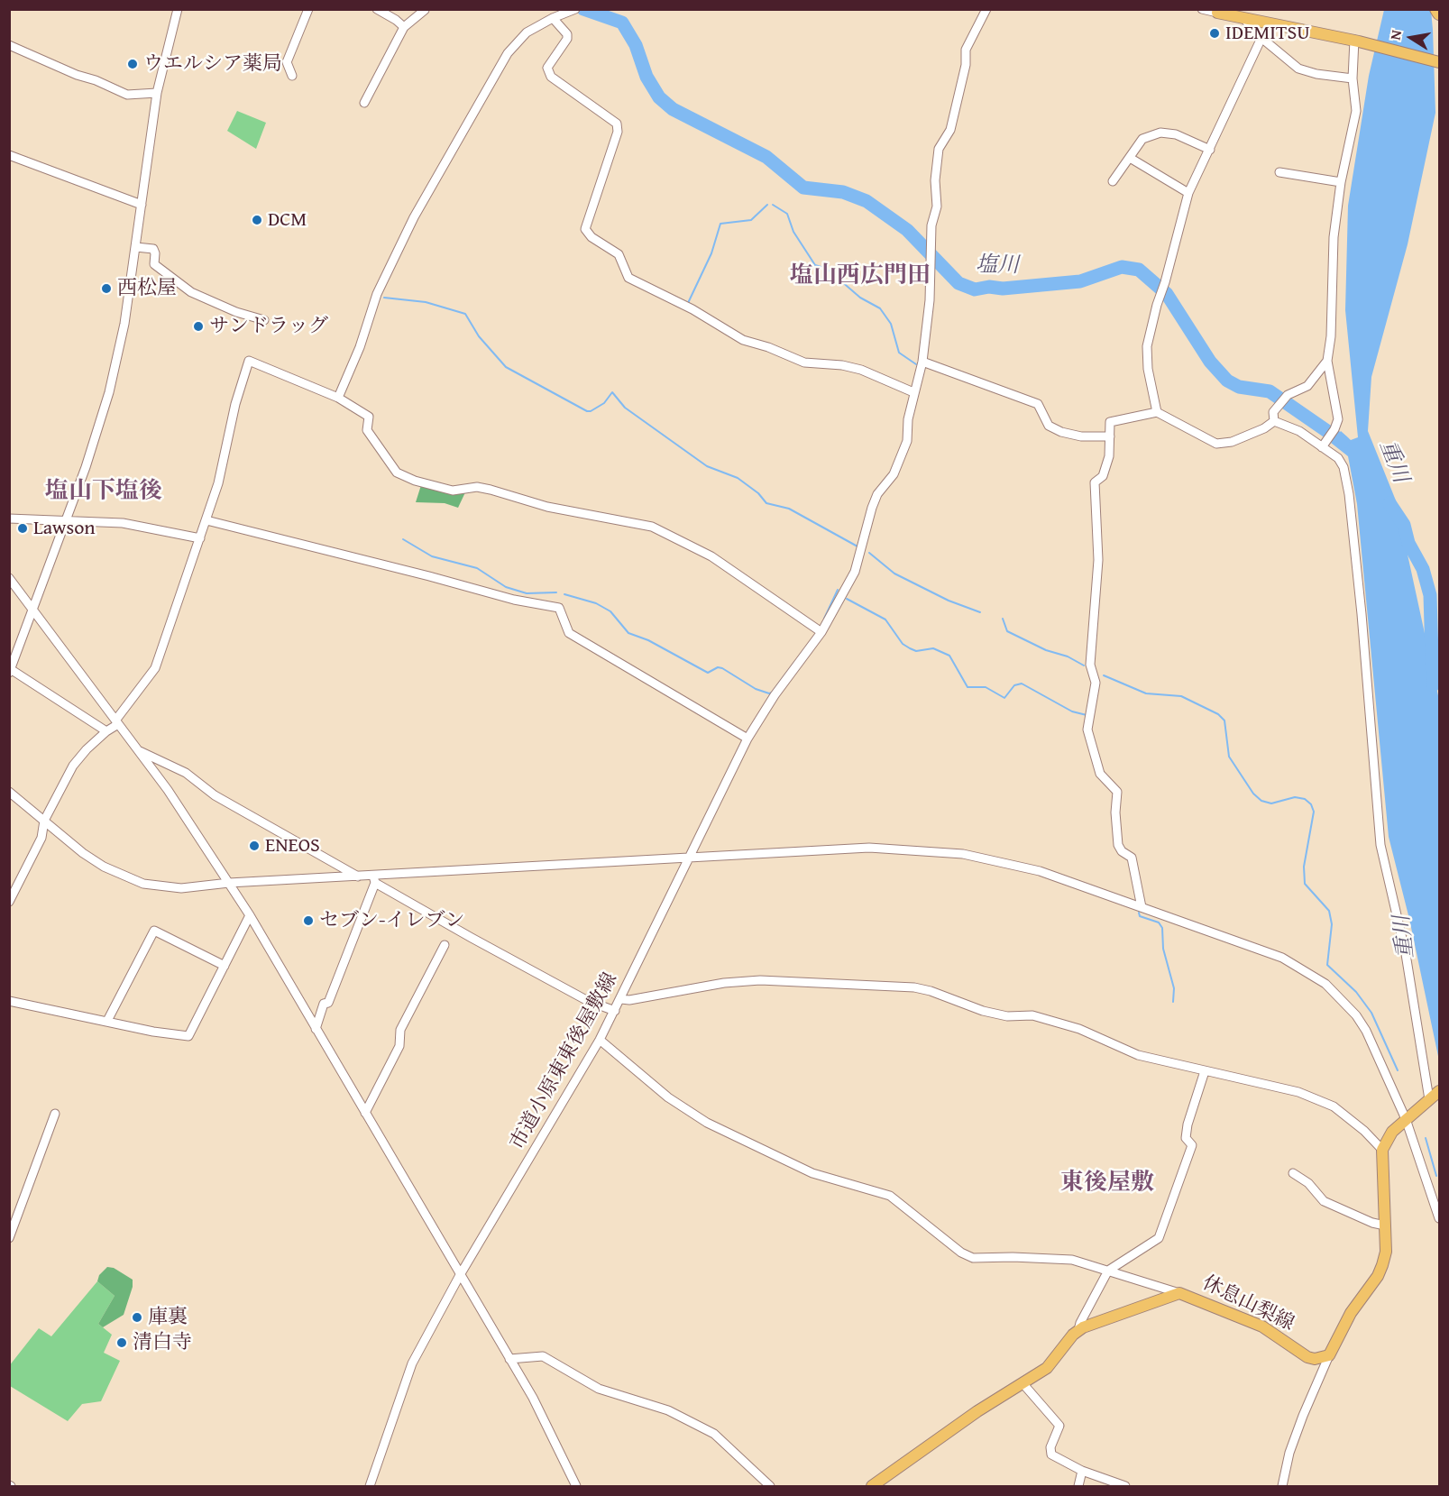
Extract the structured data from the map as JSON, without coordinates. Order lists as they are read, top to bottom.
{
  "streets": {
    "main road": ["休息山梨線"],
    "street": ["市道小原東東後屋敷線"]
  },
  "districts": ["塩山西広門田", "塩山下塩後", "東後屋敷"],
  "water": ["塩川", "重川"],
  "places": [
    "IDEMITSU",
    "ウエルシア薬局",
    "DCM",
    "西松屋",
    "サンドラッグ",
    "Lawson",
    "ENEOS",
    "セブン-イレブン",
    "庫裏",
    "清白寺"
  ],
  "north": "left"
}
